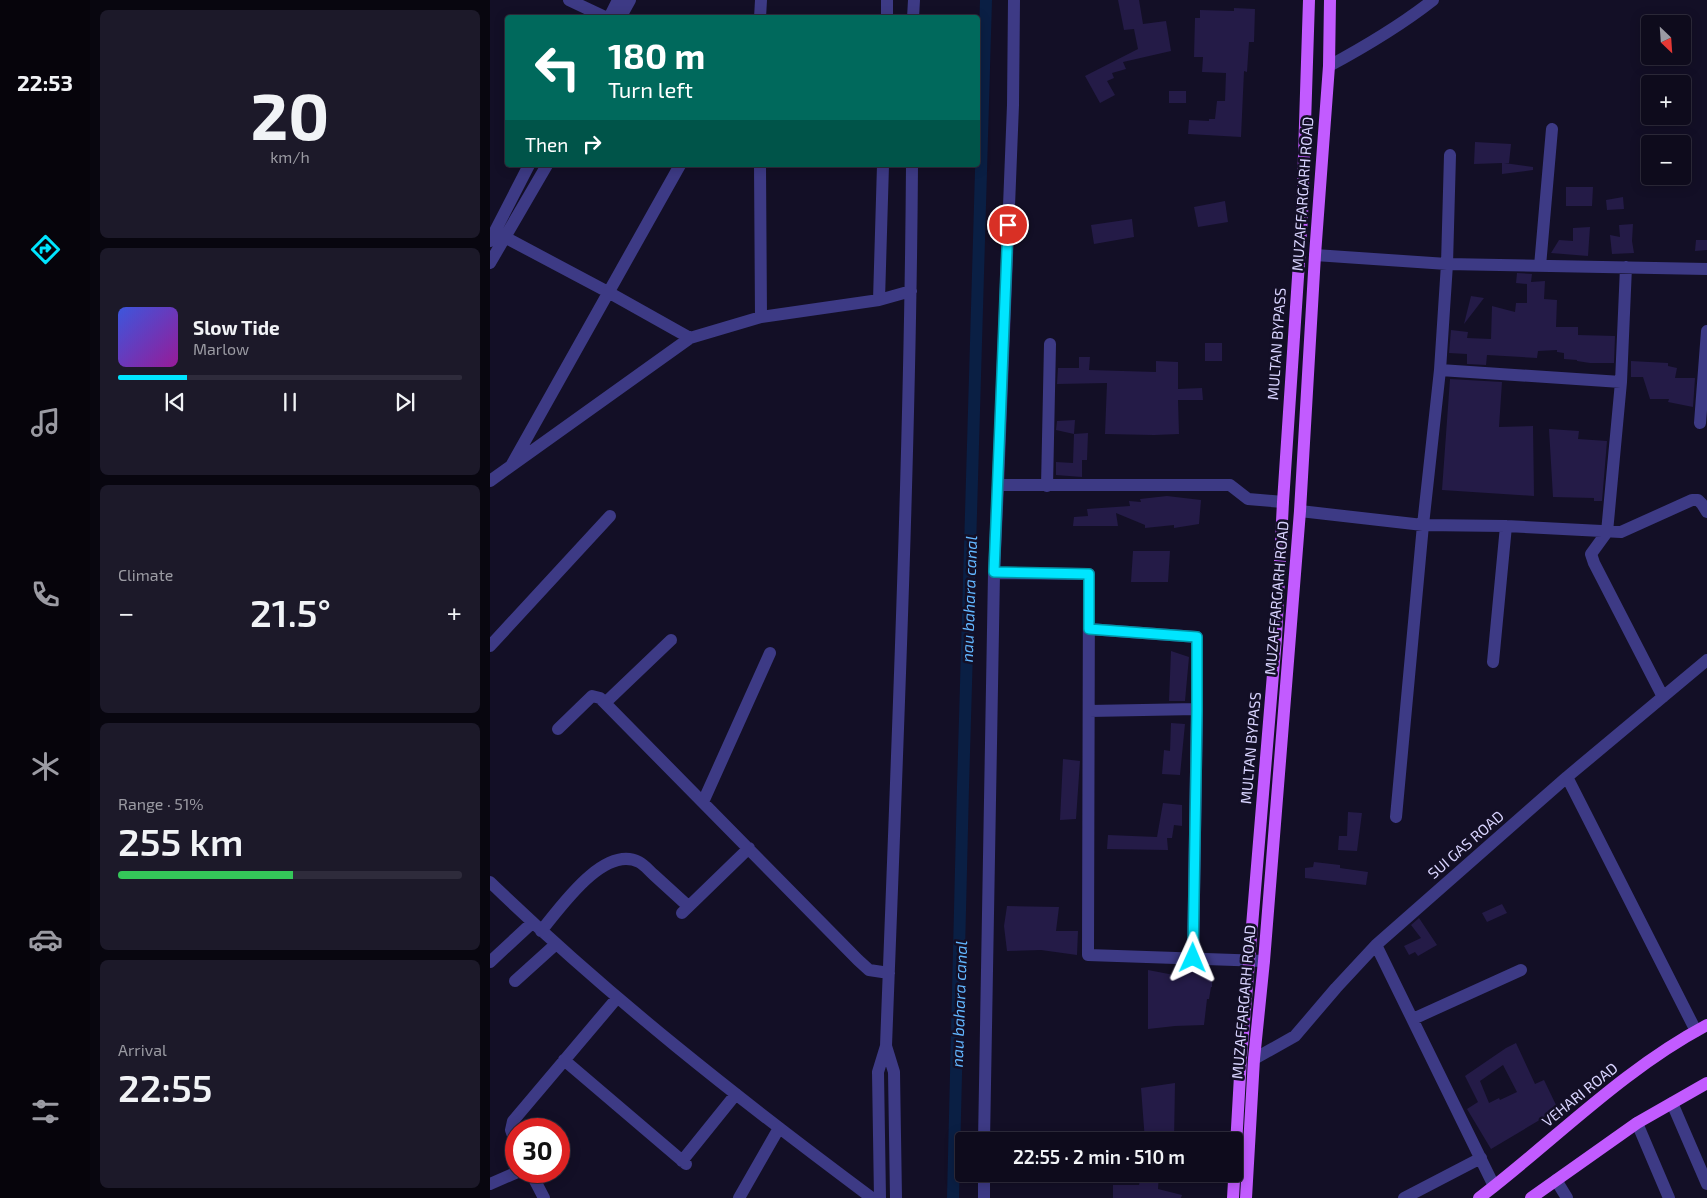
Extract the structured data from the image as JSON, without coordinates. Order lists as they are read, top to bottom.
{
  "streets": {
    "main road": ["MUZAFFARGARH ROAD", "MULTAN BYPASS", "VEHARI ROAD"],
    "street": ["SUI GAS ROAD"]
  },
  "crossings": [
    ["MUZAFFARGARH ROAD", "SUI GAS ROAD"]
  ],
  "water": ["nau bahara canal"],
  "north": "bottom right",
  "page": {
    "tabs": "22:53",
    "tile": [
      ["20", "km/h"],
      "Climate",
      ["Range · 51%", "255 km"],
      ["Arrival", "22:55"]
    ],
    "map_buttons": ["+", "−"],
    "turn": ["180 m", "Turn left"],
    "then": "Then",
    "song": ["Slow Tide", "Marlow"],
    "heat": ["−", "21.5°", "+"],
    "limit": "30",
    "trip": "22:55 · 2 min · 510 m"
  }
}
